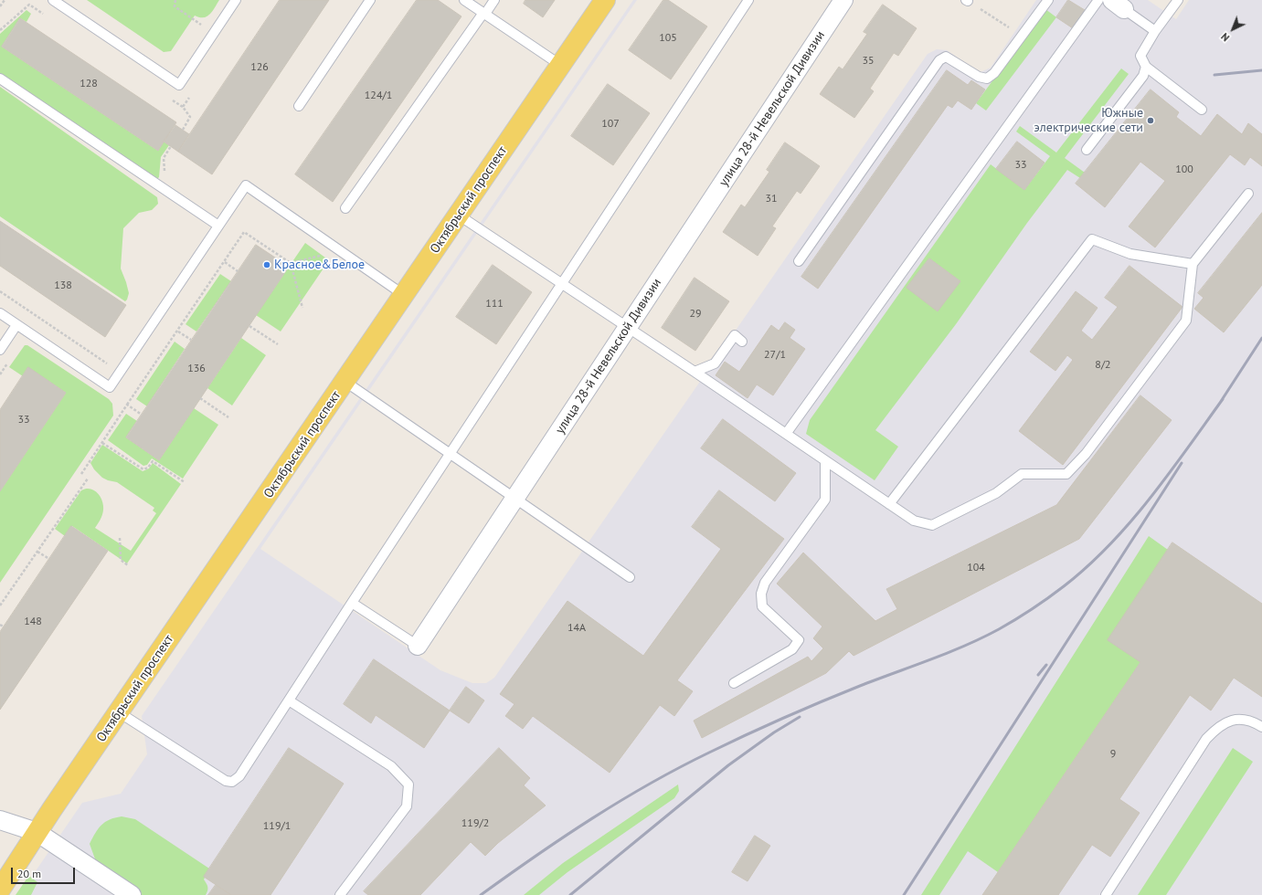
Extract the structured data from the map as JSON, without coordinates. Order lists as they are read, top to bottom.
{
  "streets": {
    "main road": ["Октябрьский проспект"],
    "street": ["улица 28-й Невельской Дивизии"]
  },
  "places": ["Южные электрические сети", "Красное&Белое"],
  "house_numbers": [
    "105",
    "35",
    "126",
    "128",
    "124/1",
    "107",
    "33",
    "100",
    "31",
    "138",
    "111",
    "29",
    "27/1",
    "8/2",
    "136",
    "33",
    "104",
    "148",
    "14А",
    "9",
    "119/2",
    "119/1"
  ],
  "scale_bar": "20 m",
  "north": "bottom left"
}
